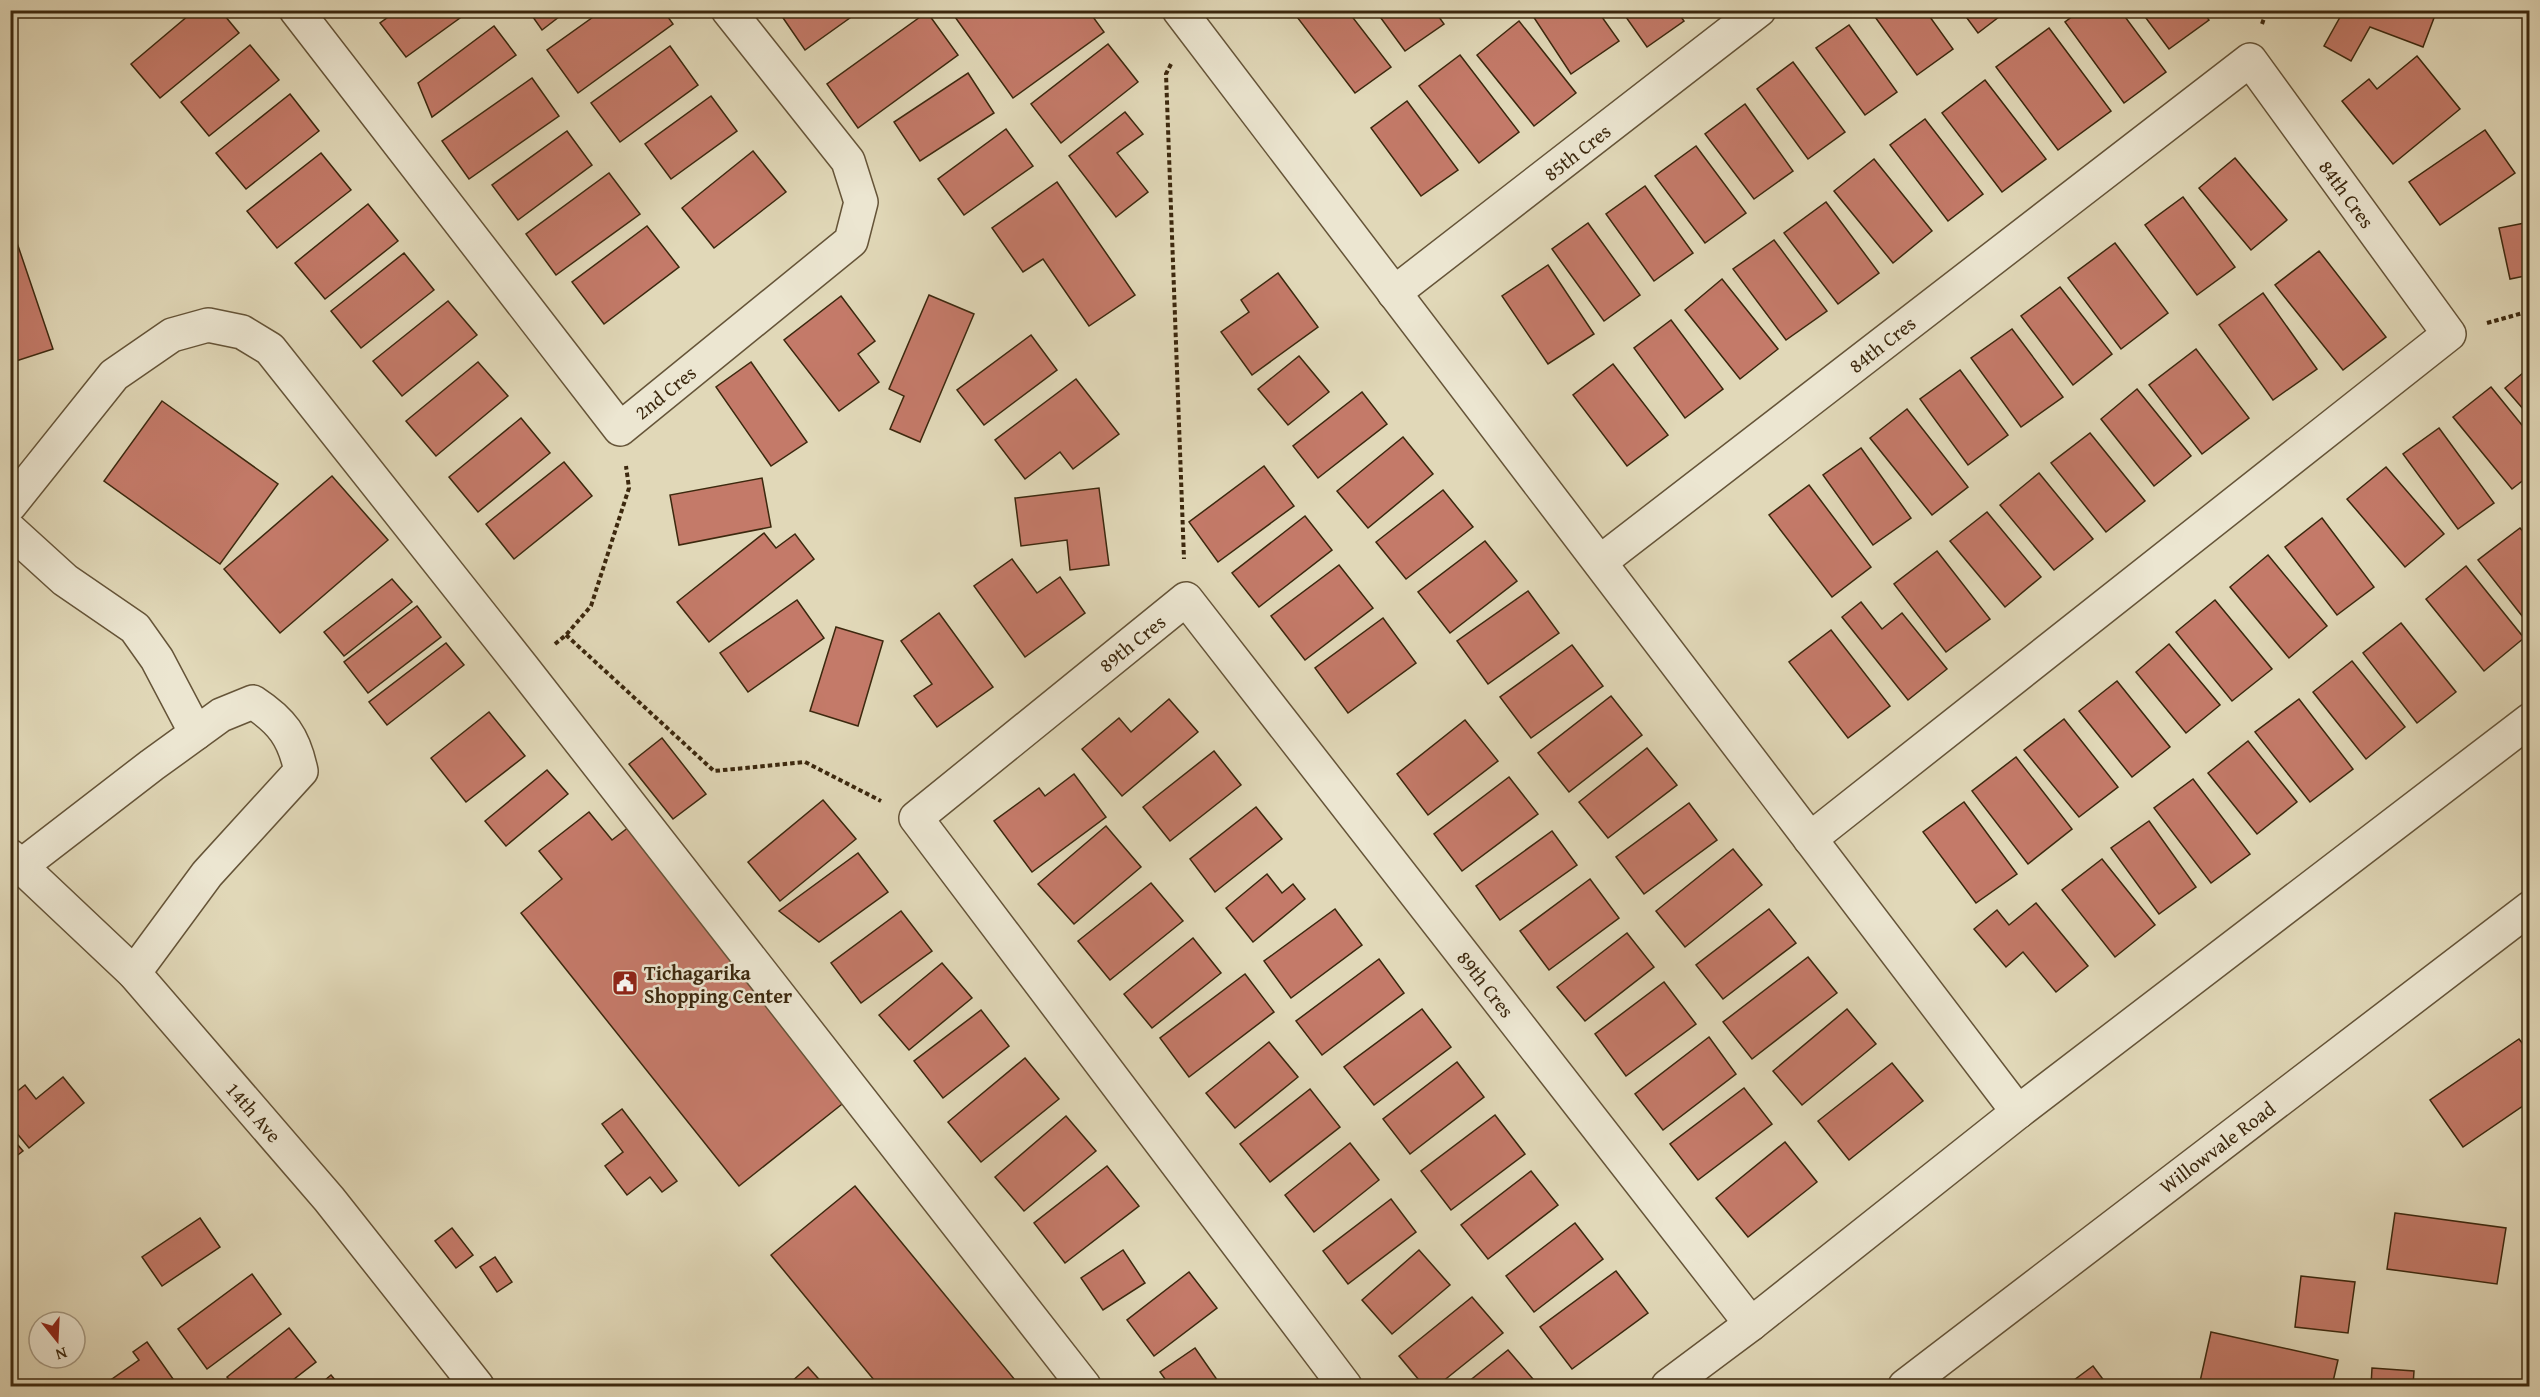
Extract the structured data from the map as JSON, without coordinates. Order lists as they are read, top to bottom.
{
  "streets": {
    "street": [
      "85th Cres",
      "84th Cres",
      "2nd Cres",
      "89th Cres",
      "14th Ave",
      "Willowvale Road"
    ]
  },
  "places": {
    "public building": ["Tichagarika Shopping Center"]
  },
  "north": "bottom"
}
